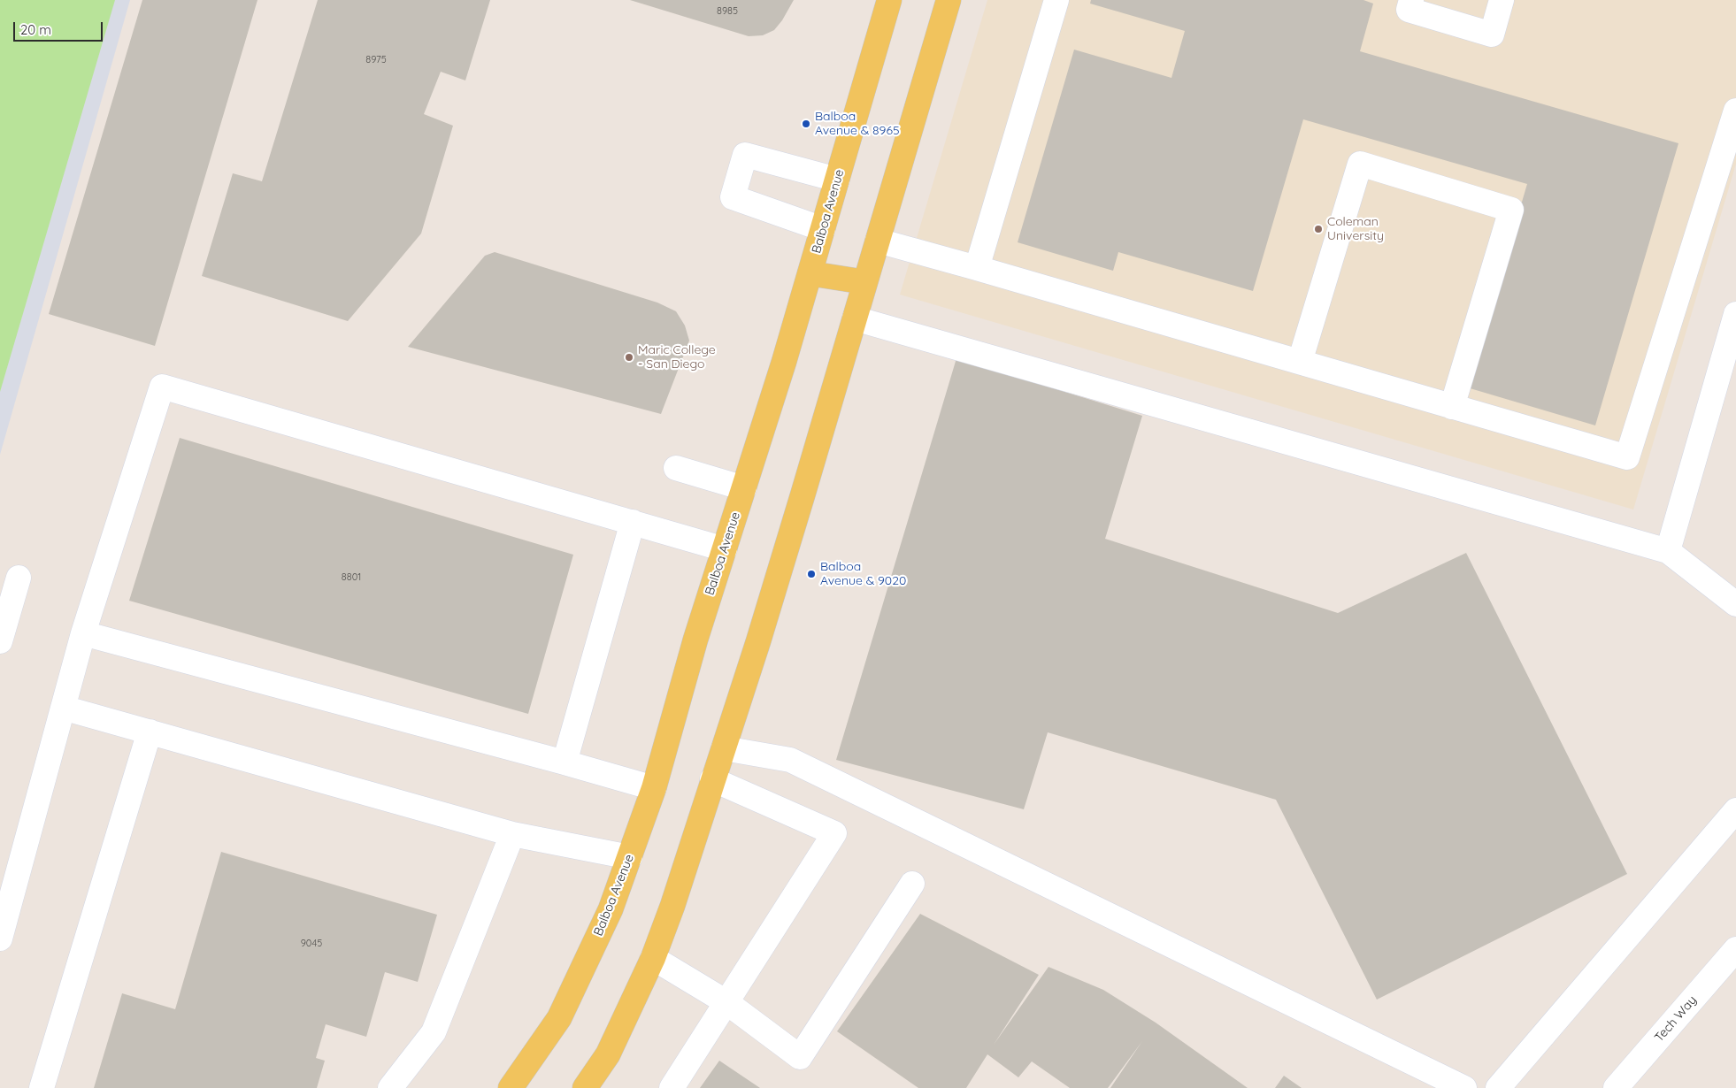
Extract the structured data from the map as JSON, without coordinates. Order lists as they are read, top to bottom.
{
  "streets": {
    "main road": ["Balboa Avenue"],
    "street": ["Tech Way"]
  },
  "places": [
    "Balboa Avenue & 8965",
    "Coleman University",
    "Maric College - San Diego",
    "Balboa Avenue & 9020"
  ],
  "house_numbers": [
    "8985",
    "8975",
    "8801",
    "9045"
  ],
  "scale_bar": "20 m"
}
